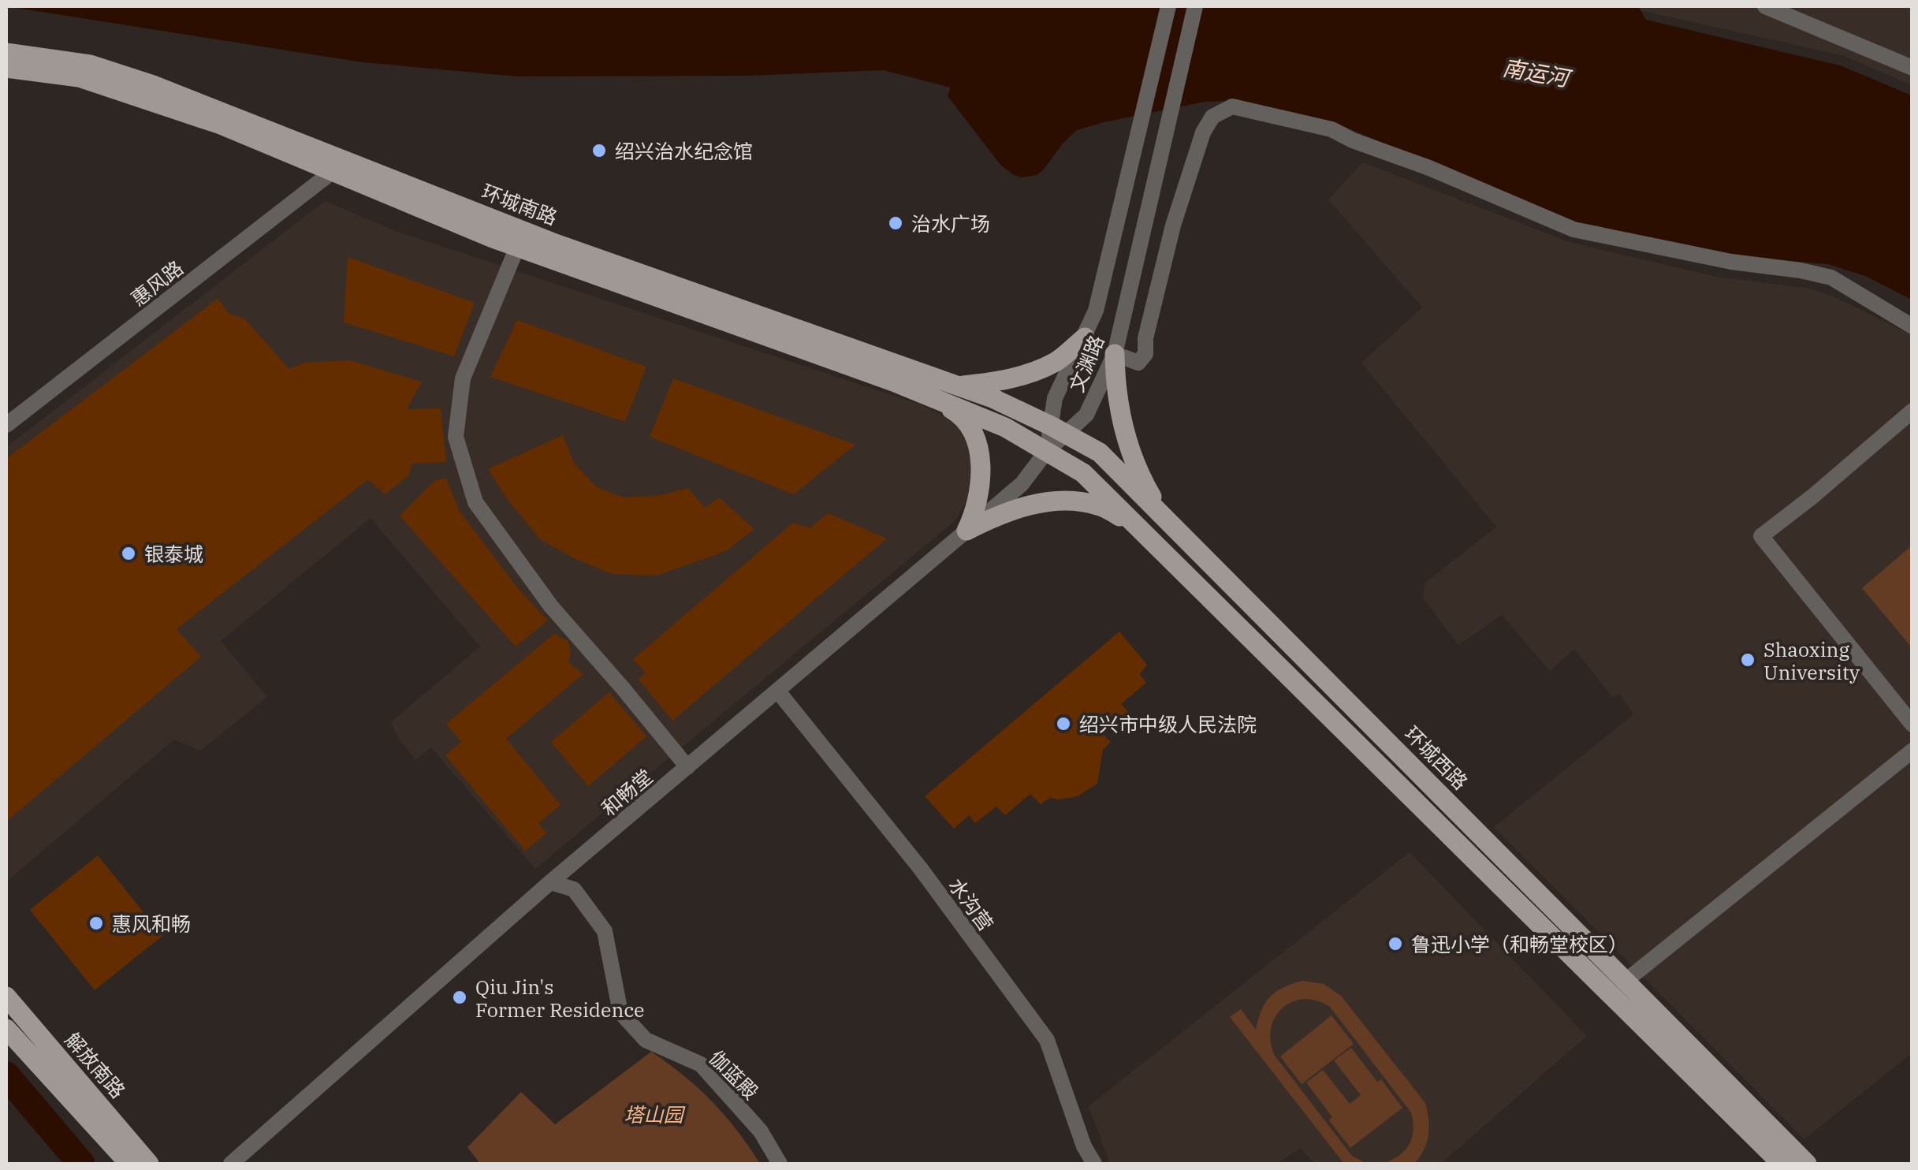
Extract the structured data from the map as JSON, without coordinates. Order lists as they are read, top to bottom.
{
  "streets": {
    "main road": ["环城南路", "环城西路", "解放南路"],
    "street": [
      "惠风路",
      "文渊路",
      "和畅堂",
      "水沟营",
      "伽蓝殿"
    ]
  },
  "crossings": [
    ["环城南路", "惠风路"],
    ["环城南路", "文渊路"],
    ["环城南路", "环城西路"],
    ["环城南路", "和畅堂"],
    ["文渊路", "环城西路"],
    ["文渊路", "和畅堂"],
    ["和畅堂", "水沟营"],
    ["和畅堂", "伽蓝殿"]
  ],
  "water": ["南运河"],
  "parks": ["塔山园"],
  "places": [
    "绍兴治水纪念馆",
    "治水广场",
    "银泰城",
    "Shaoxing University",
    "绍兴市中级人民法院",
    "惠风和畅",
    "鲁迅小学（和畅堂校区）",
    "Qiu Jin's Former Residence"
  ]
}
